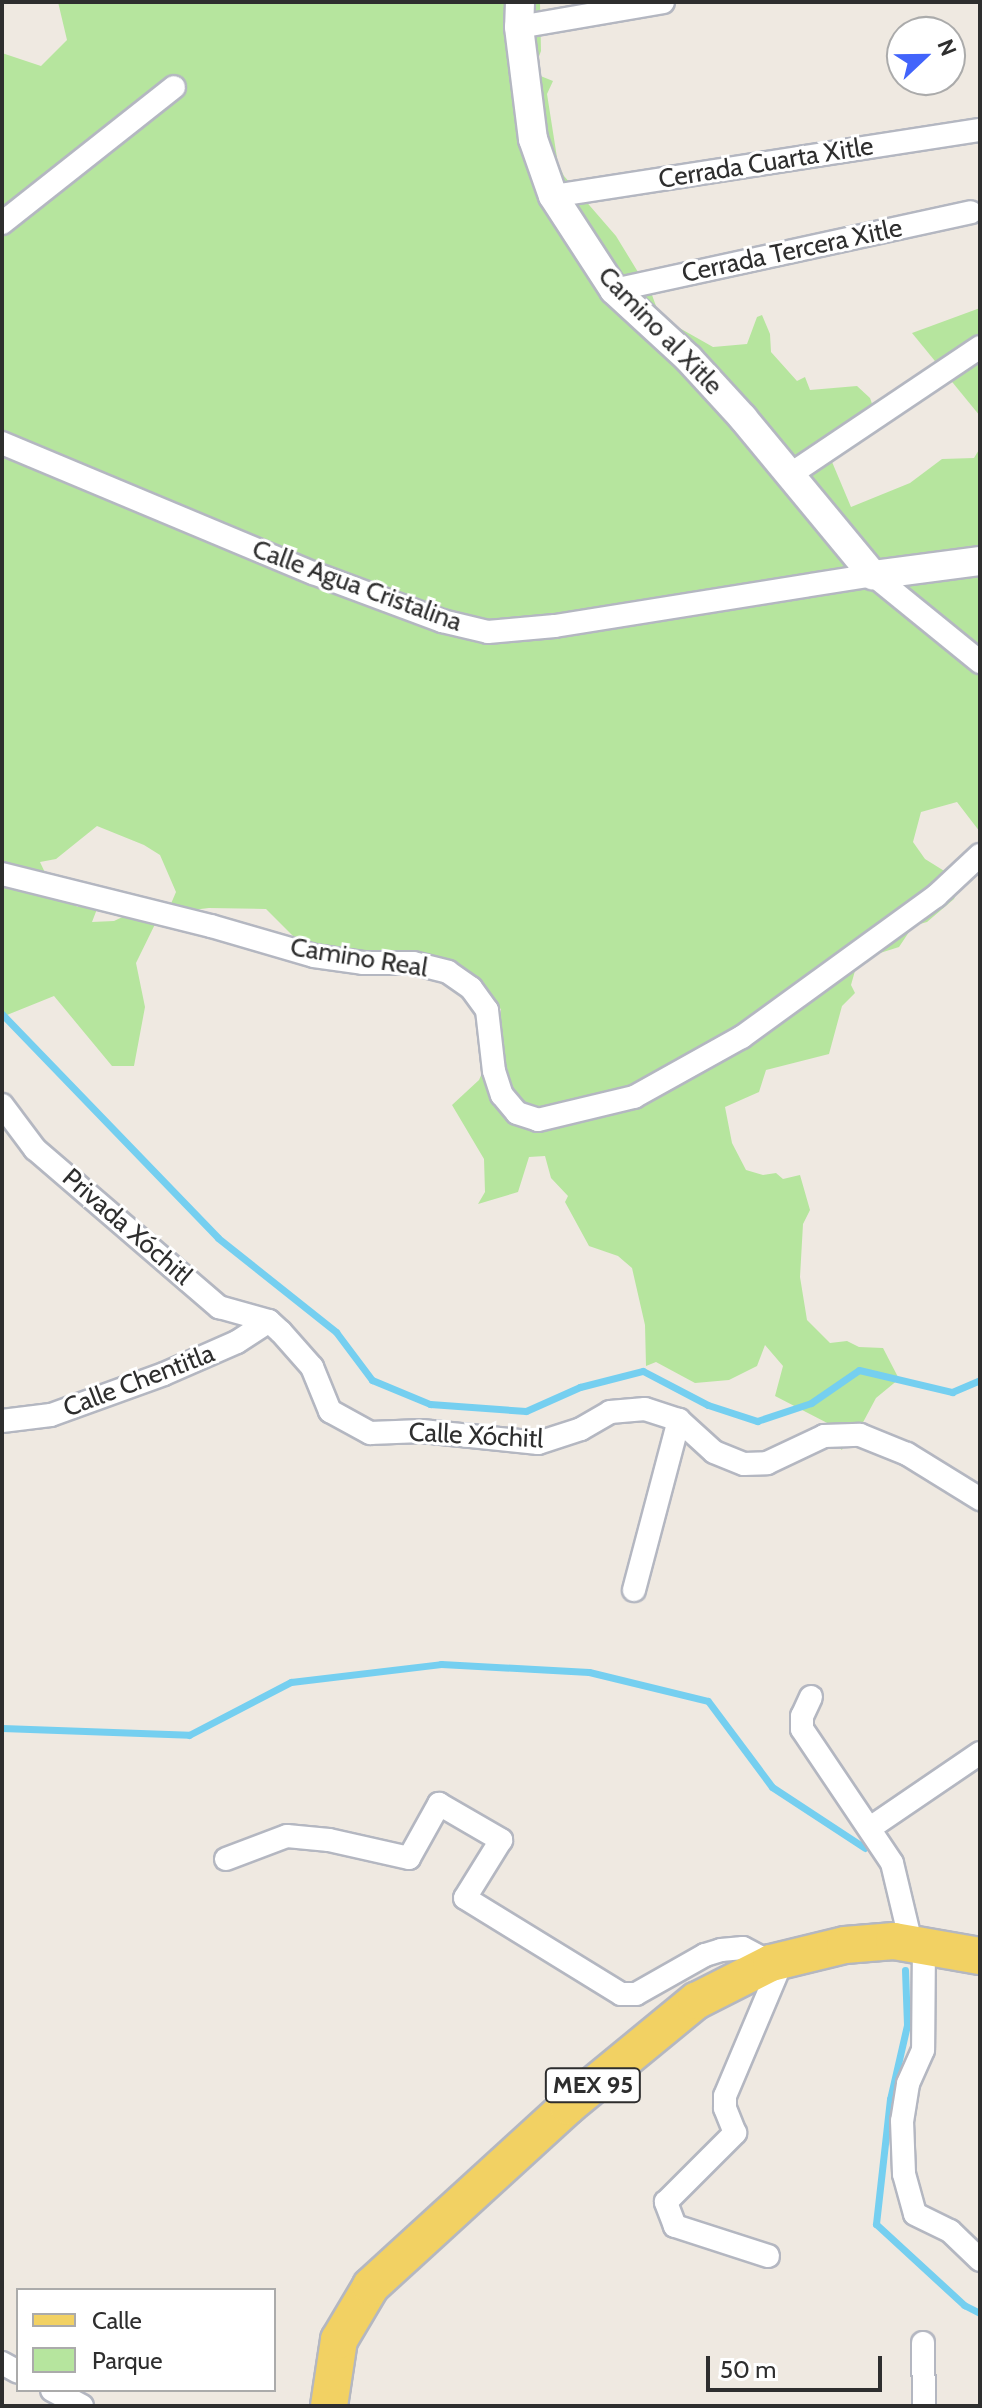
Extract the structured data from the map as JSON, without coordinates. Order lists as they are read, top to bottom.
{
  "streets": {
    "main road": ["MEX 95"],
    "street": [
      "Cerrada Cuarta Xitle",
      "Cerrada Tercera Xitle",
      "Camino al Xitle",
      "Calle Agua Cristalina",
      "Camino Real",
      "Privada Xóchitl",
      "Calle Chentitla",
      "Calle Xóchitl"
    ]
  },
  "crossings": [
    ["Cerrada Cuarta Xitle", "Camino al Xitle"],
    ["Cerrada Tercera Xitle", "Camino al Xitle"],
    ["Camino al Xitle", "Calle Agua Cristalina"],
    ["Privada Xóchitl", "Calle Chentitla"],
    ["Privada Xóchitl", "Calle Xóchitl"],
    ["Calle Chentitla", "Calle Xóchitl"]
  ],
  "legend": ["Calle", "Parque"],
  "scale_bar": "50 m",
  "north": "right"
}
